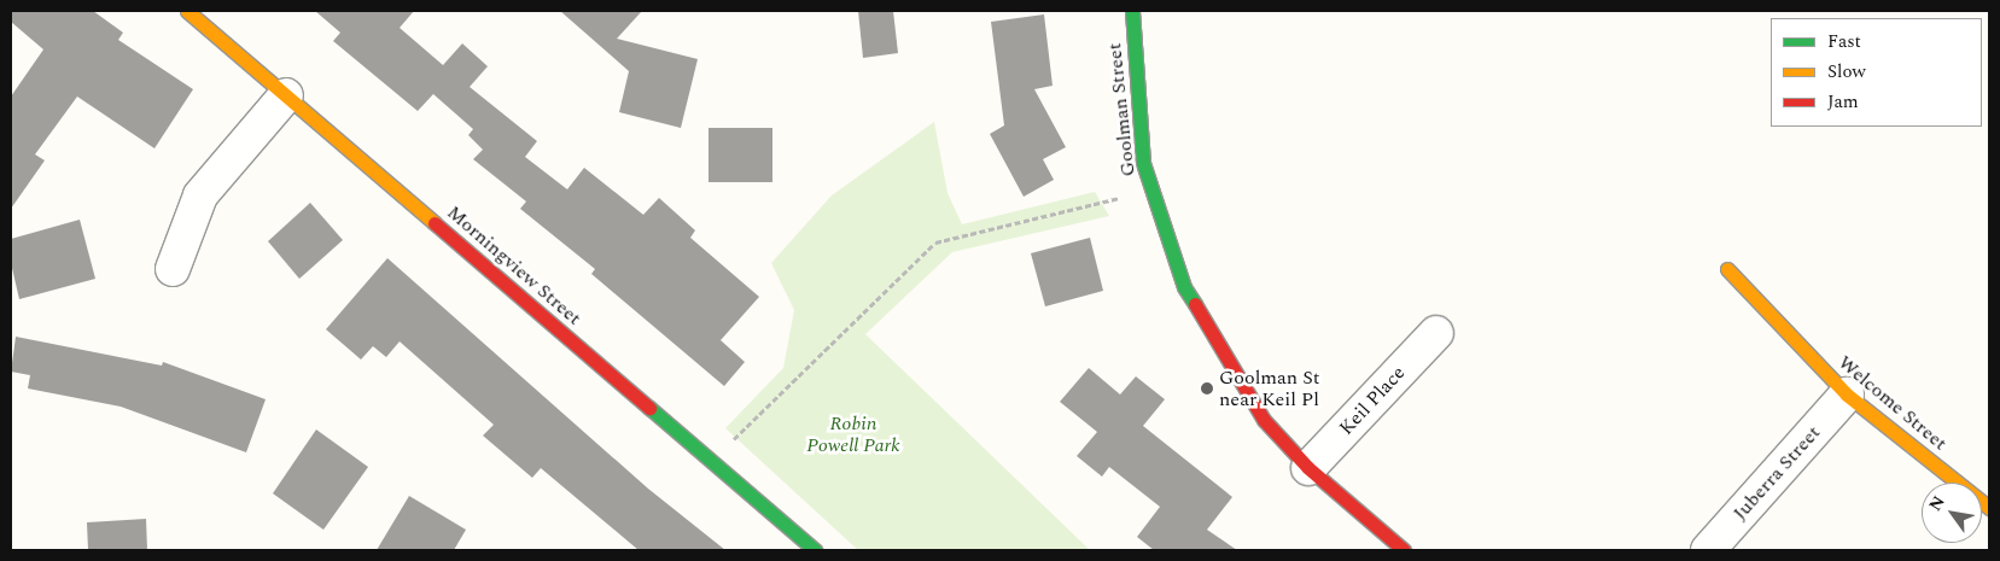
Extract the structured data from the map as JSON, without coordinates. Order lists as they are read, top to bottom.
{
  "streets": {
    "street": [
      "Goolman Street",
      "Morningview Street",
      "Keil Place",
      "Welcome Street",
      "Juberra Street"
    ]
  },
  "crossings": [
    ["Goolman Street", "Keil Place"],
    ["Welcome Street", "Juberra Street"]
  ],
  "parks": ["Robin Powell Park"],
  "places": ["Goolman St near Keil Pl"],
  "legend": ["Fast", "Slow", "Jam"],
  "north": "top left"
}
